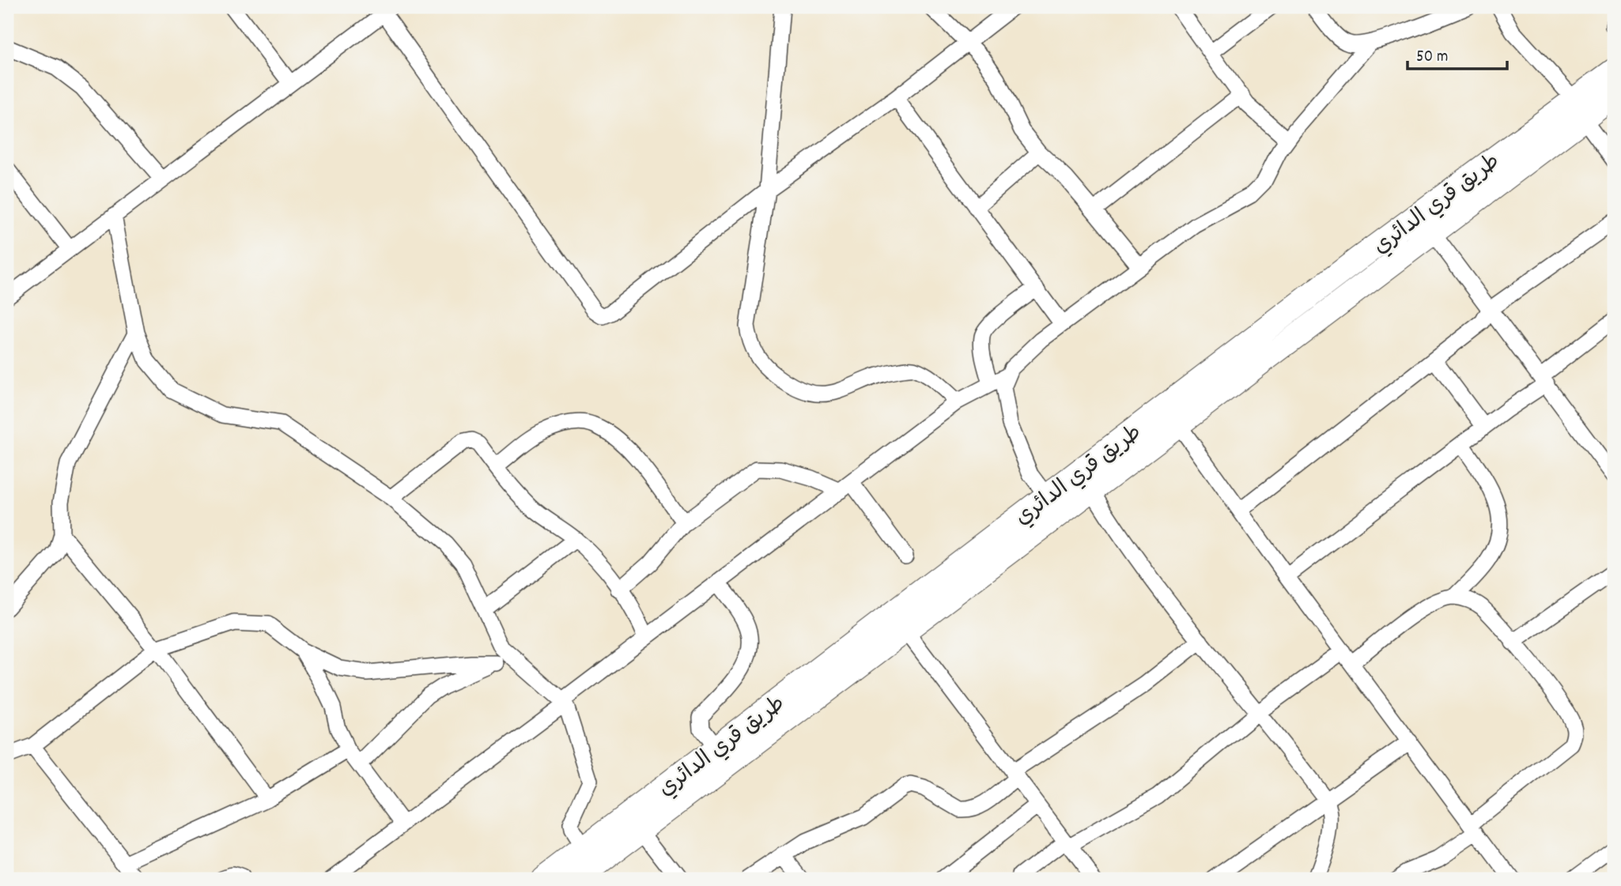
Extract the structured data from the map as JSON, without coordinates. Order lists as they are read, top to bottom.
{
  "streets": {
    "highway": ["طريق قري الدائري"]
  },
  "scale_bar": "50 m"
}
